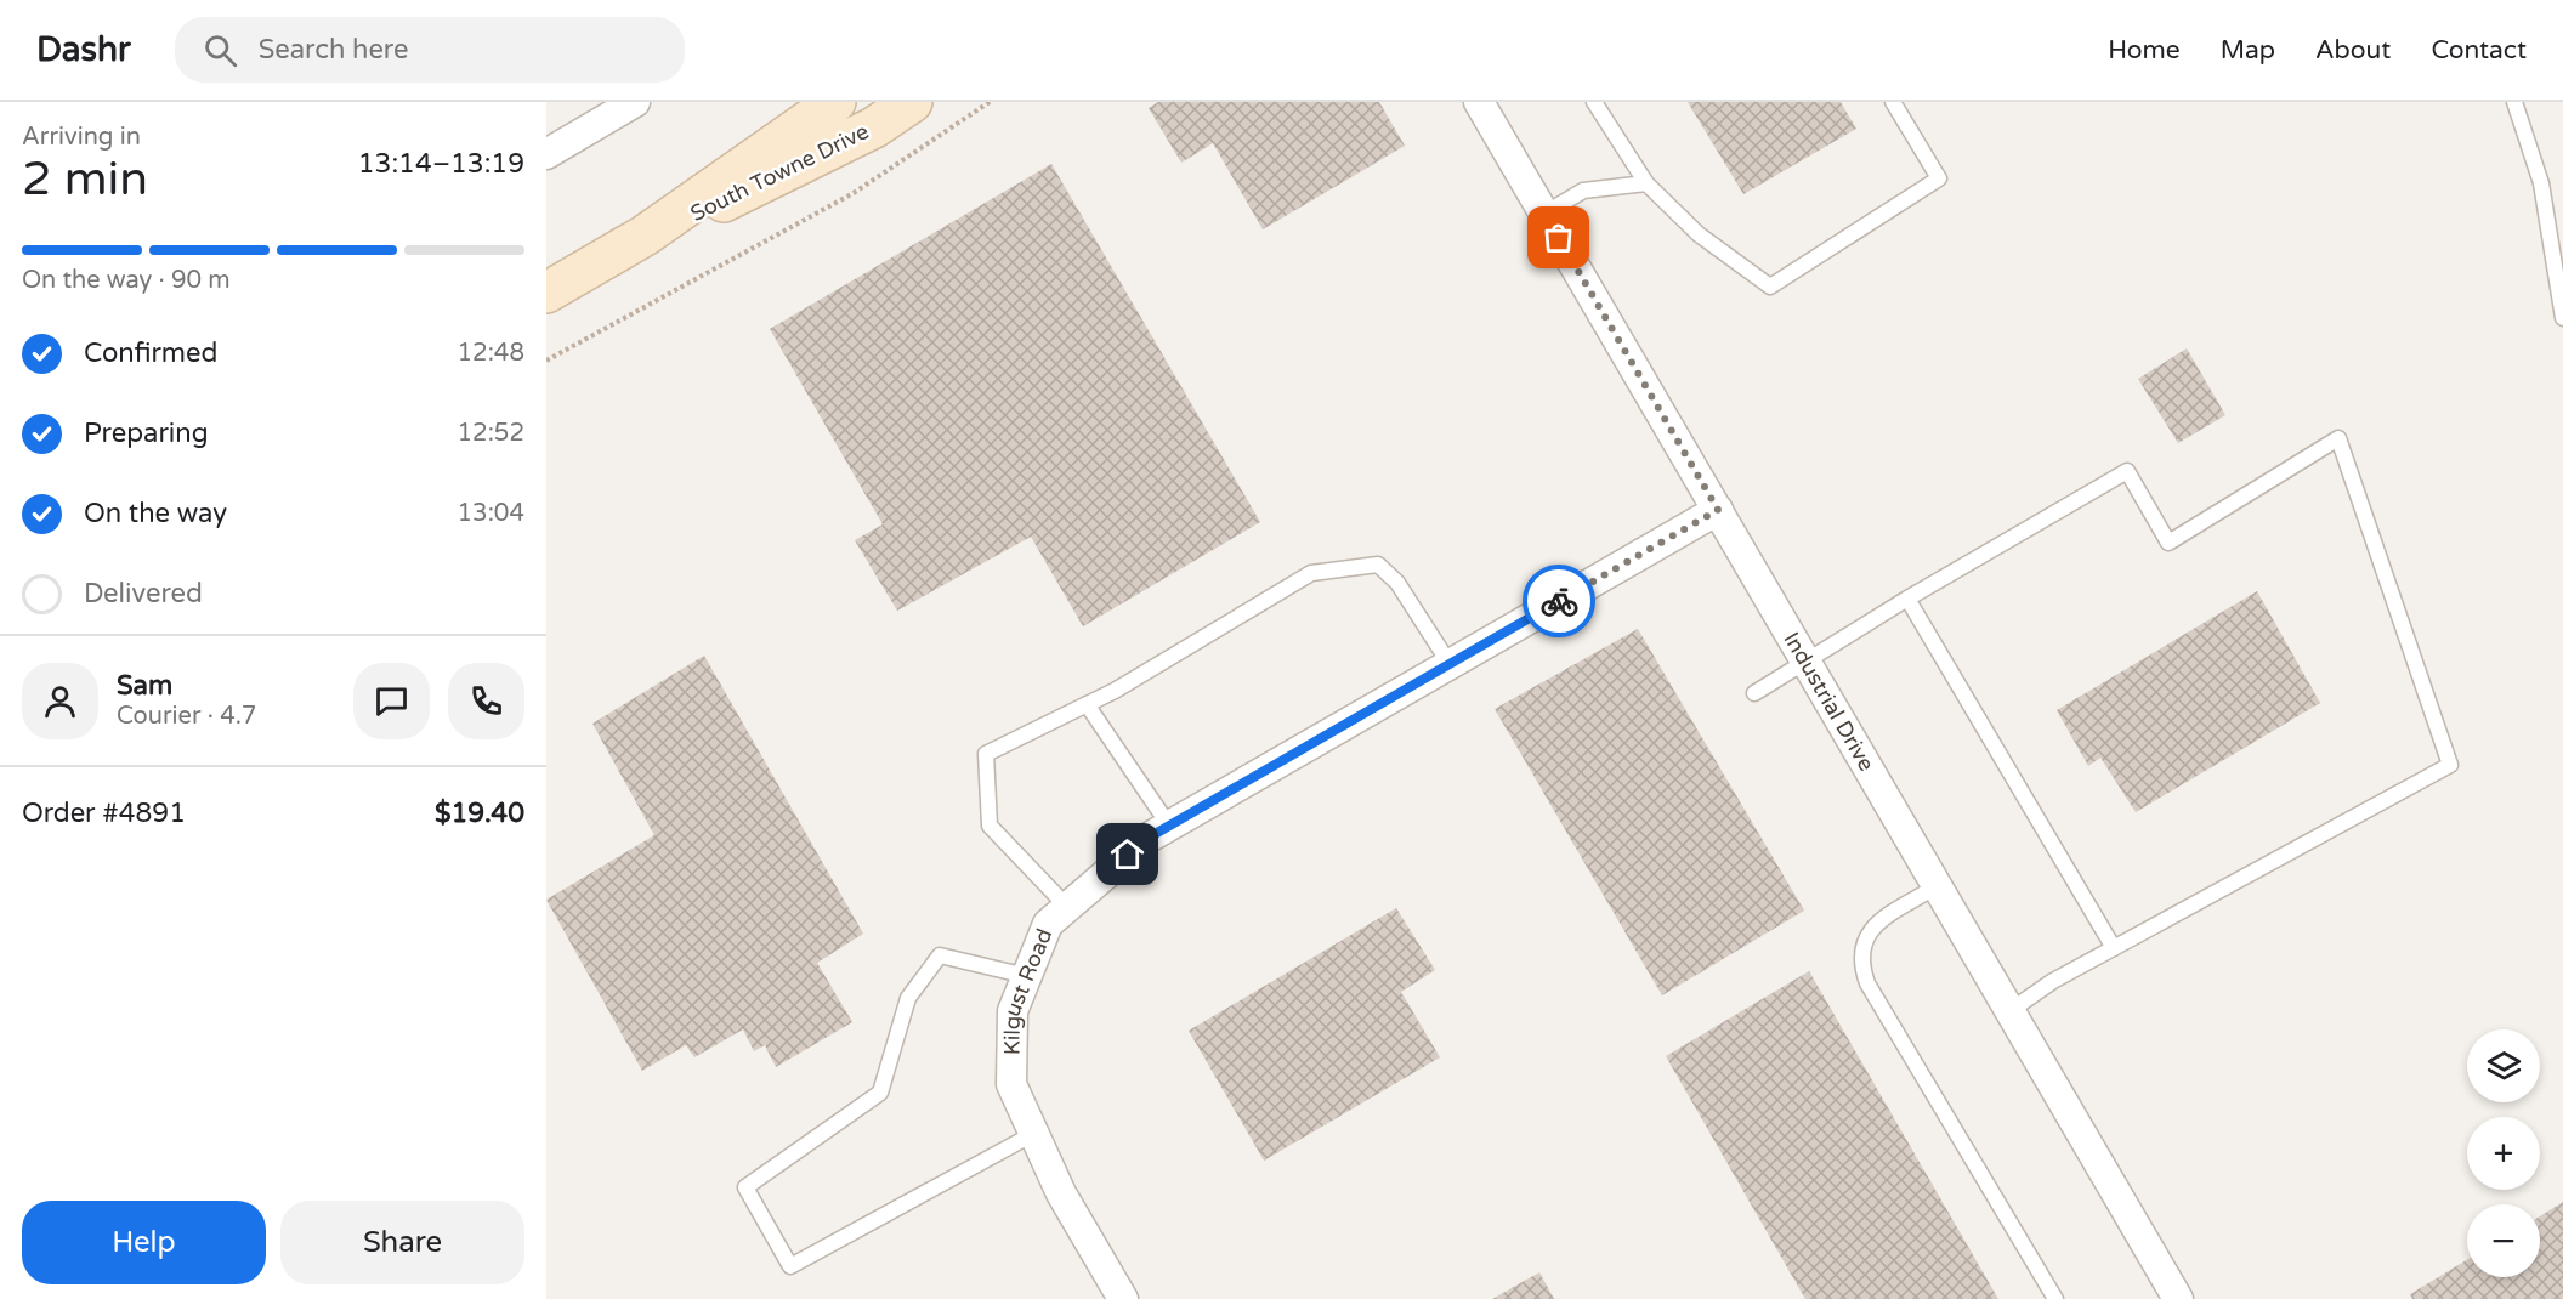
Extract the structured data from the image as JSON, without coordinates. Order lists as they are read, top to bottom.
{
  "streets": {
    "street": ["South Towne Drive", "Industrial Drive", "Kilgust Road"]
  },
  "crossings": [
    ["Industrial Drive", "Kilgust Road"]
  ],
  "page": {
    "header": "Dashr",
    "search": "Search here",
    "nav": [
      "Home",
      "Map",
      "About",
      "Contact"
    ],
    "heading": ["2 min", "Arriving in", "13:14–13:19"],
    "panel": [
      "Sam",
      "Courier · 4.7",
      "Order #4891",
      "$19.40"
    ],
    "bar": "On the way · 90 m",
    "list": [
      ["Confirmed", "12:48"],
      ["Preparing", "12:52"],
      ["On the way", "13:04"],
      "Delivered"
    ],
    "map_buttons": ["+", "−"],
    "buttons": ["Help", "Share"]
  }
}
